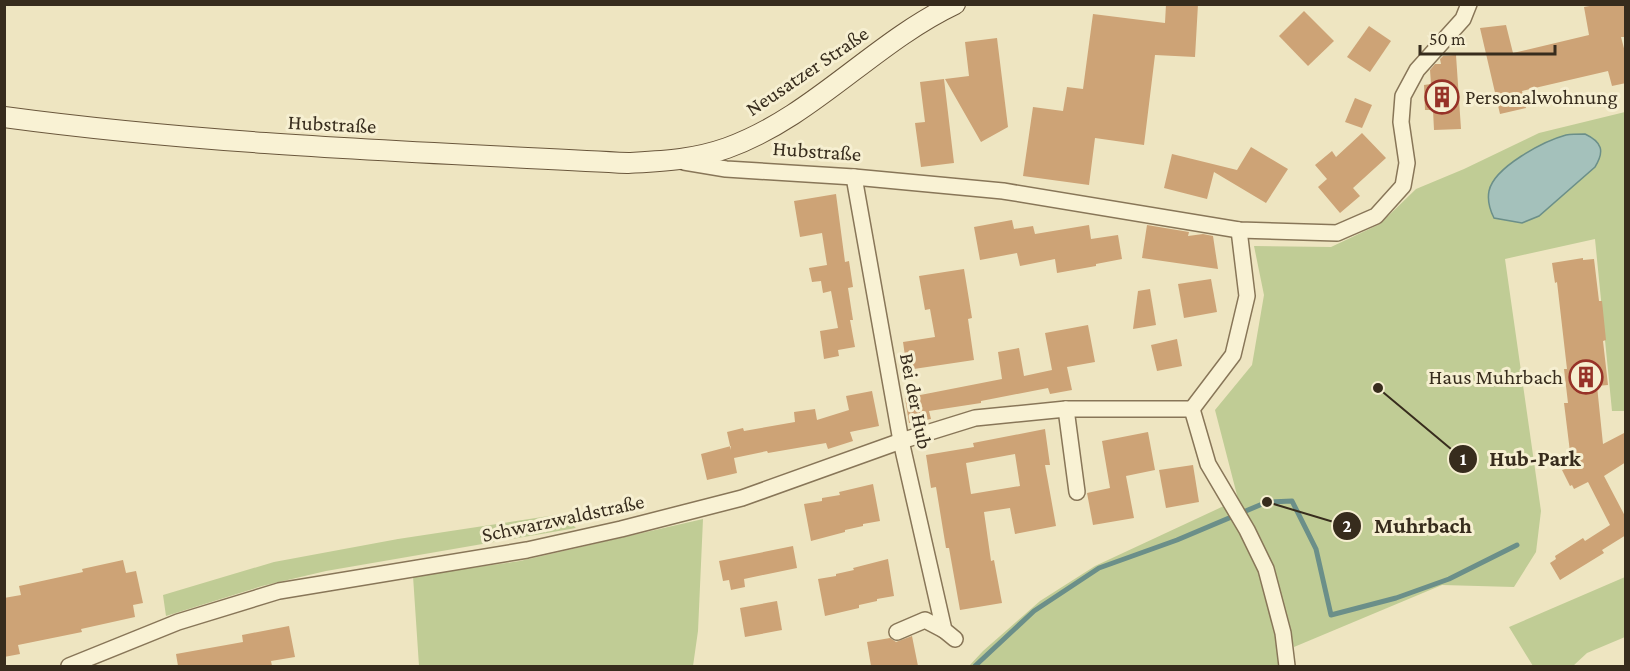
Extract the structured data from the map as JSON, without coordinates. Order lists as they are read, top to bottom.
{
  "streets": {
    "main road": ["Neusatzer Straße", "Hubstraße"],
    "street": ["Bei der Hub", "Schwarzwaldstraße"]
  },
  "crossings": [
    ["Neusatzer Straße", "Hubstraße"],
    ["Hubstraße", "Bei der Hub"],
    ["Bei der Hub", "Schwarzwaldstraße"]
  ],
  "places": {
    "building": ["Personalwohnung", "Haus Muhrbach"],
    "other": ["Hub-Park", "Muhrbach"]
  },
  "scale_bar": "50 m"
}
